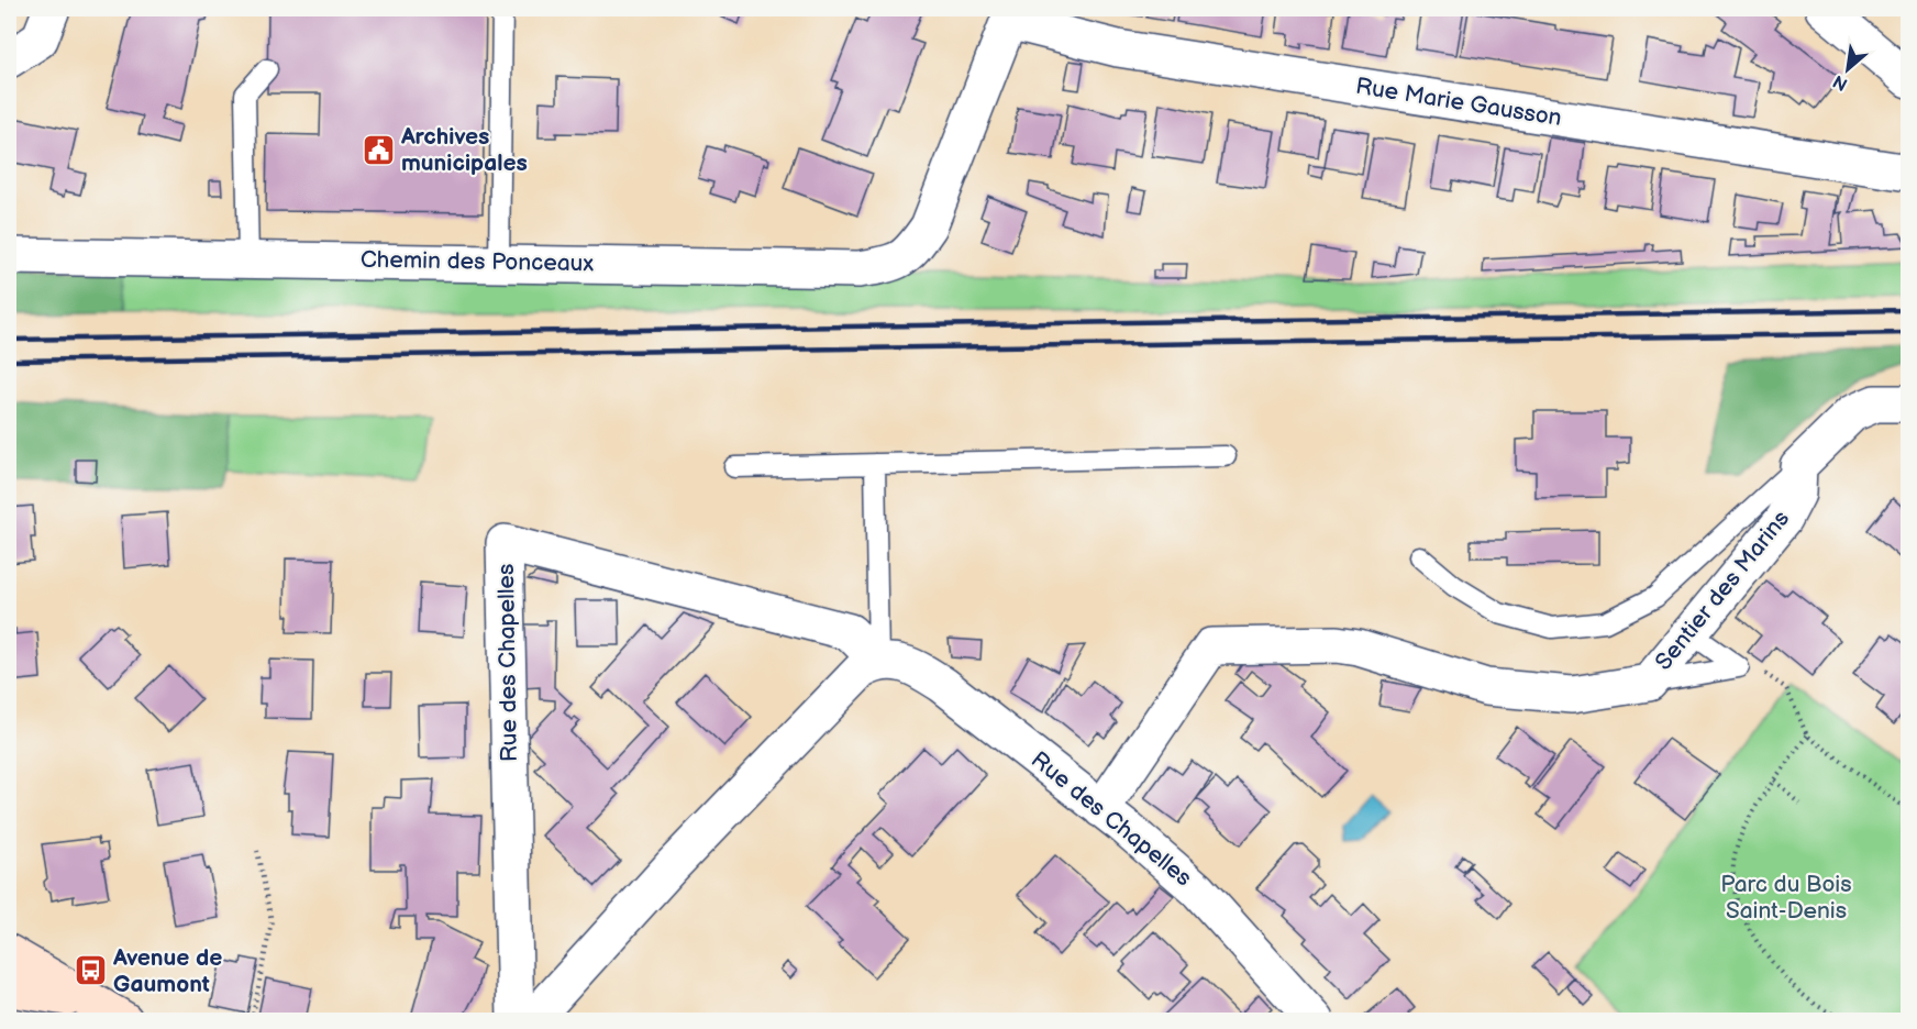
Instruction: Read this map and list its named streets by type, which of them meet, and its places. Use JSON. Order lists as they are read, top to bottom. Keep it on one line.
{"streets":{"street":["Rue Marie Gausson","Chemin des Ponceaux","Sentier des Marins","Rue des Chapelles"]},"crossings":[["Rue Marie Gausson","Chemin des Ponceaux"],["Sentier des Marins","Rue des Chapelles"]],"parks":["Parc du Bois Saint-Denis"],"places":{"public building":["Archives municipales"],"bus stop":["Avenue de Gaumont"]},"north":"bottom left"}
